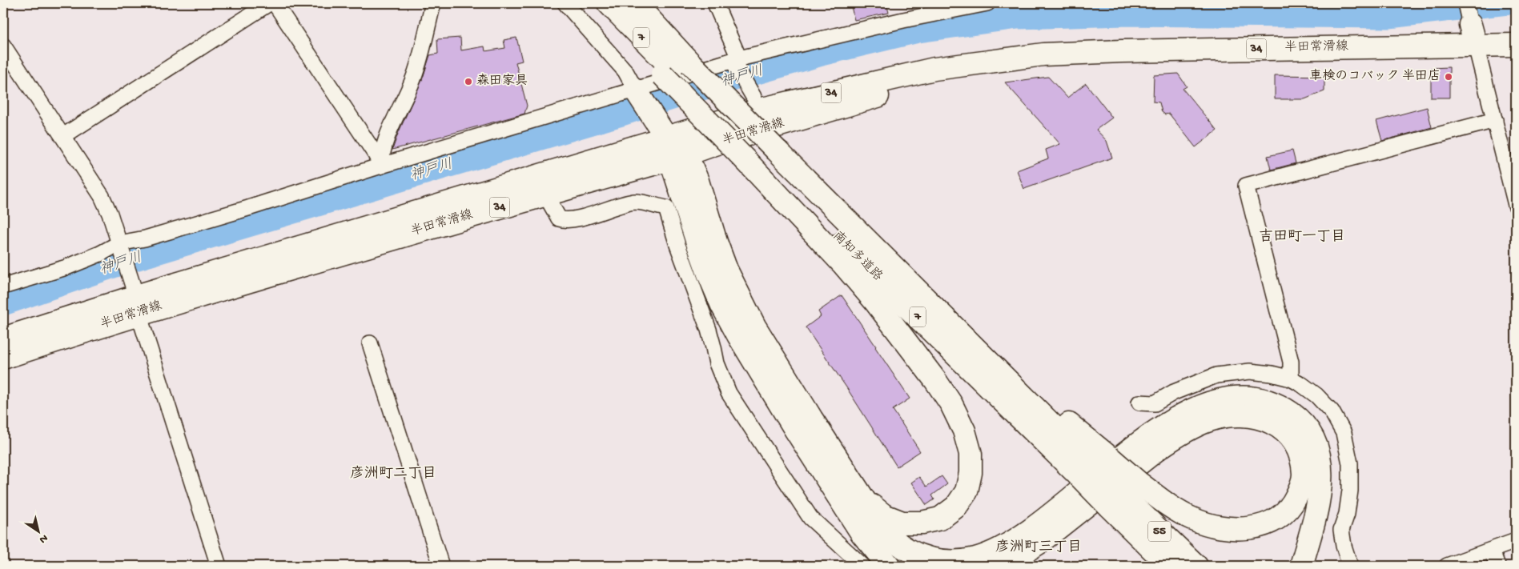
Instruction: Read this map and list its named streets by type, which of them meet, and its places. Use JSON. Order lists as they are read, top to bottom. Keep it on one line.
{"streets":{"main road":["7","半田常滑線","34","南知多道路","55"]},"crossings":[["南知多道路","55"]],"districts":["吉田町一丁目","彦洲町二丁目","彦洲町三丁目"],"water":["神戸川"],"places":["車検のコバック 半田店","森田家具"],"north":"bottom right"}
